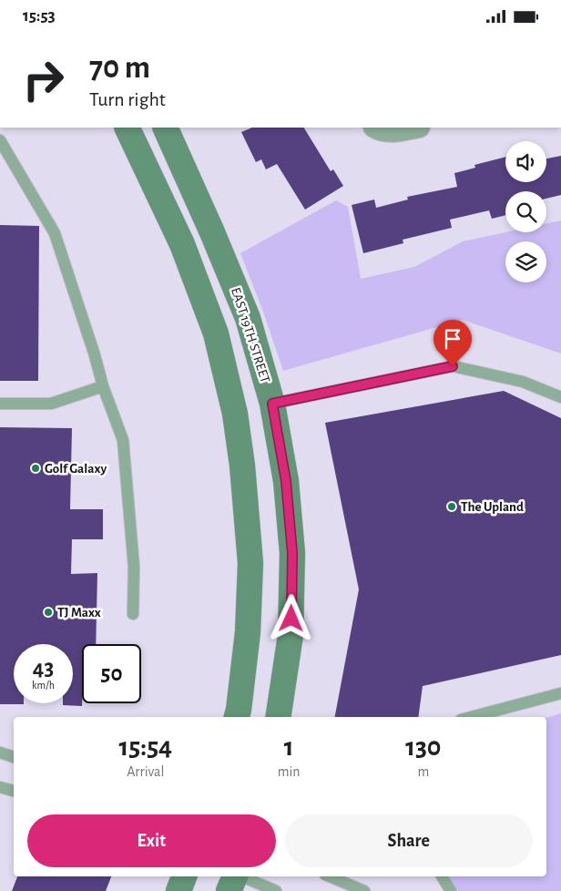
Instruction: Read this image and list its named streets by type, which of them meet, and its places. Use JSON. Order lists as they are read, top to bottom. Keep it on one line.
{"streets":{"main road":["EAST 19TH STREET"]},"places":["Golf Galaxy","The Upland","TJ Maxx"],"page":{"status":"15:53","turn":["70 m","Turn right"],"speed":"43 km/h","limit":"50","eta":["15:54","Arrival","1","min","130","m"],"buttons":["Exit","Share"]}}
